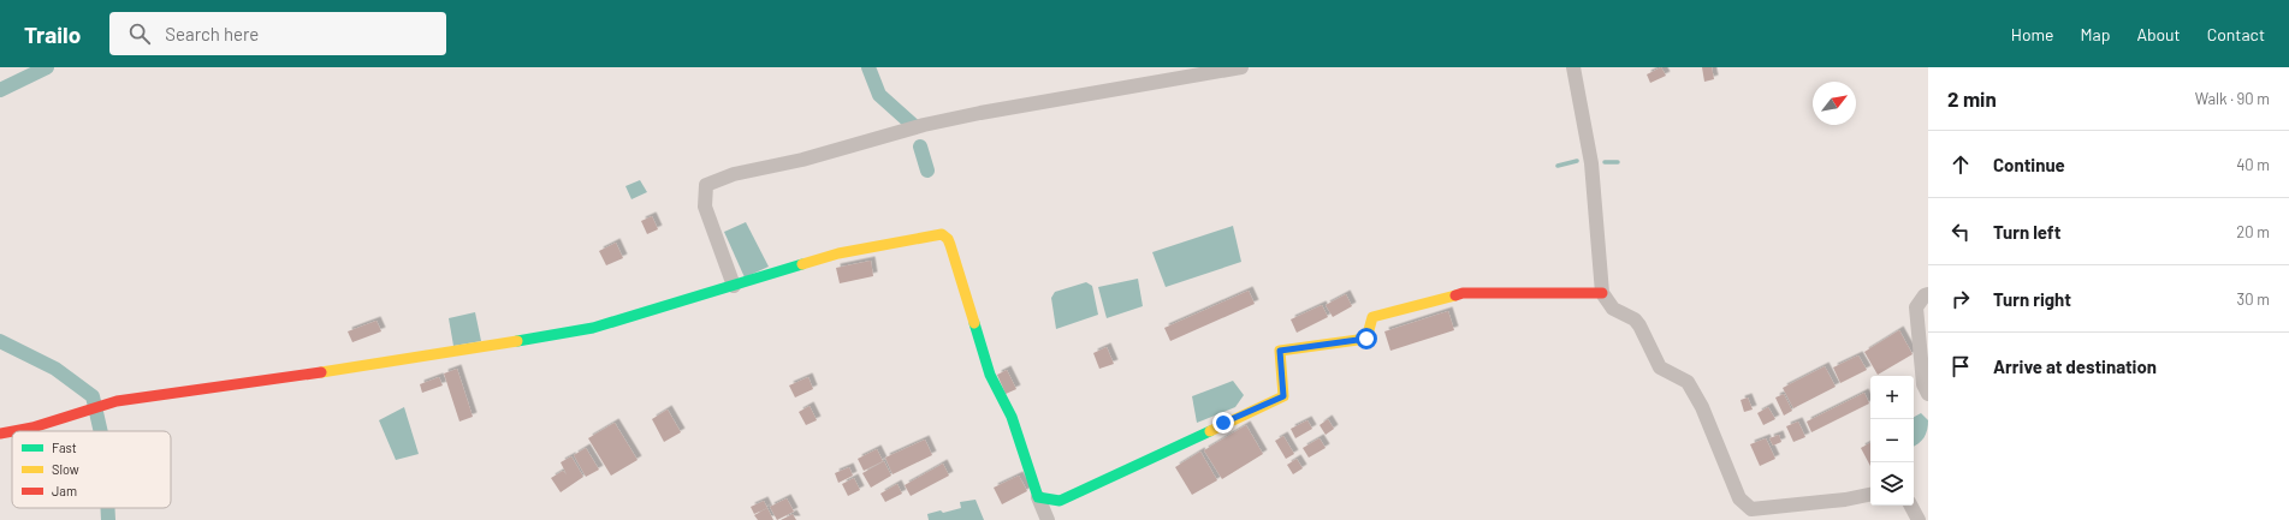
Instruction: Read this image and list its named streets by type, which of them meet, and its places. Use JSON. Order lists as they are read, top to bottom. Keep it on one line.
{"legend":["Fast","Slow","Jam"],"north":"top right","page":{"header":"Trailo","search":"Search here","nav":["Home","Map","About","Contact"],"heading":["2 min","Walk · 90 m"],"list":[["Continue","40 m"],["Turn left","20 m"],["Turn right","30 m"],"Arrive at destination"],"map_buttons":["+","−"]}}
